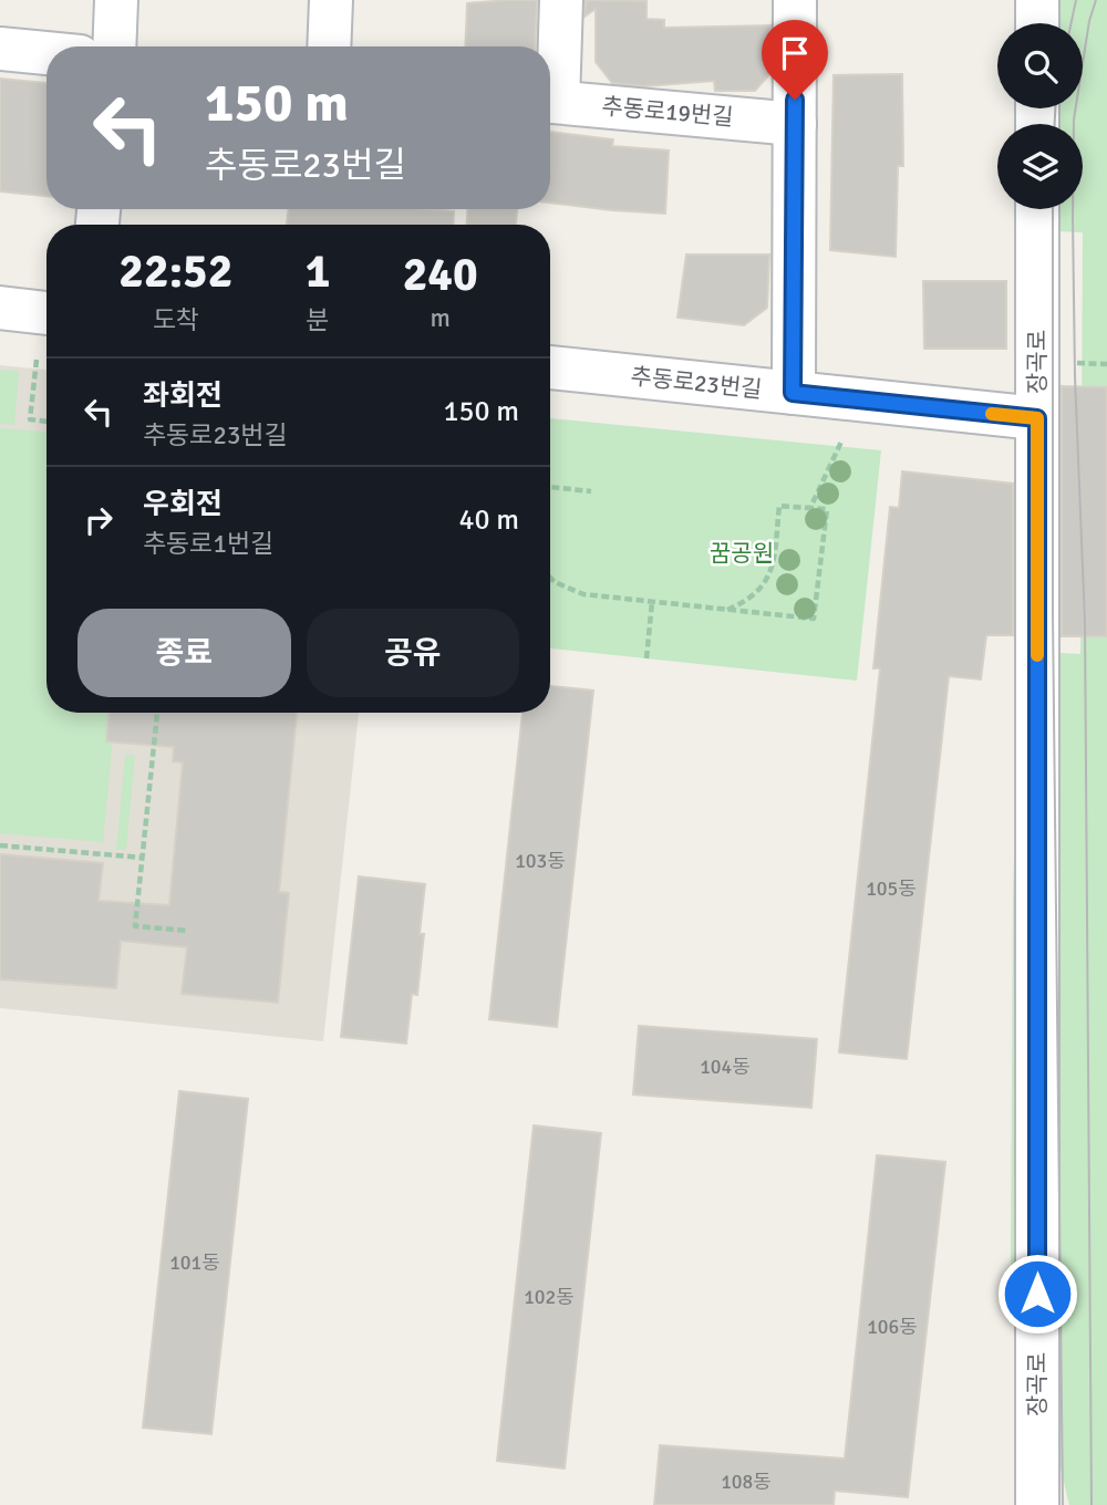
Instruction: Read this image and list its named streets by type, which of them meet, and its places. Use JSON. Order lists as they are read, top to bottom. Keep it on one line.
{"streets":{"street":["추동로19번길","장곡로","추동로23번길"]},"crossings":[["장곡로","추동로23번길"]],"parks":["꿈공원"],"house_numbers":["103동","105동","104동","101동","102동","106동","108동"],"page":{"turn":["150 m","추동로23번길"],"eta":["22:52","도착","1","분","240","m"],"list":[{"name":"좌회전","note":"추동로23번길","value":"150 m"},{"name":"우회전","note":"추동로1번길","value":"40 m"}],"buttons":["종료","공유"]}}
